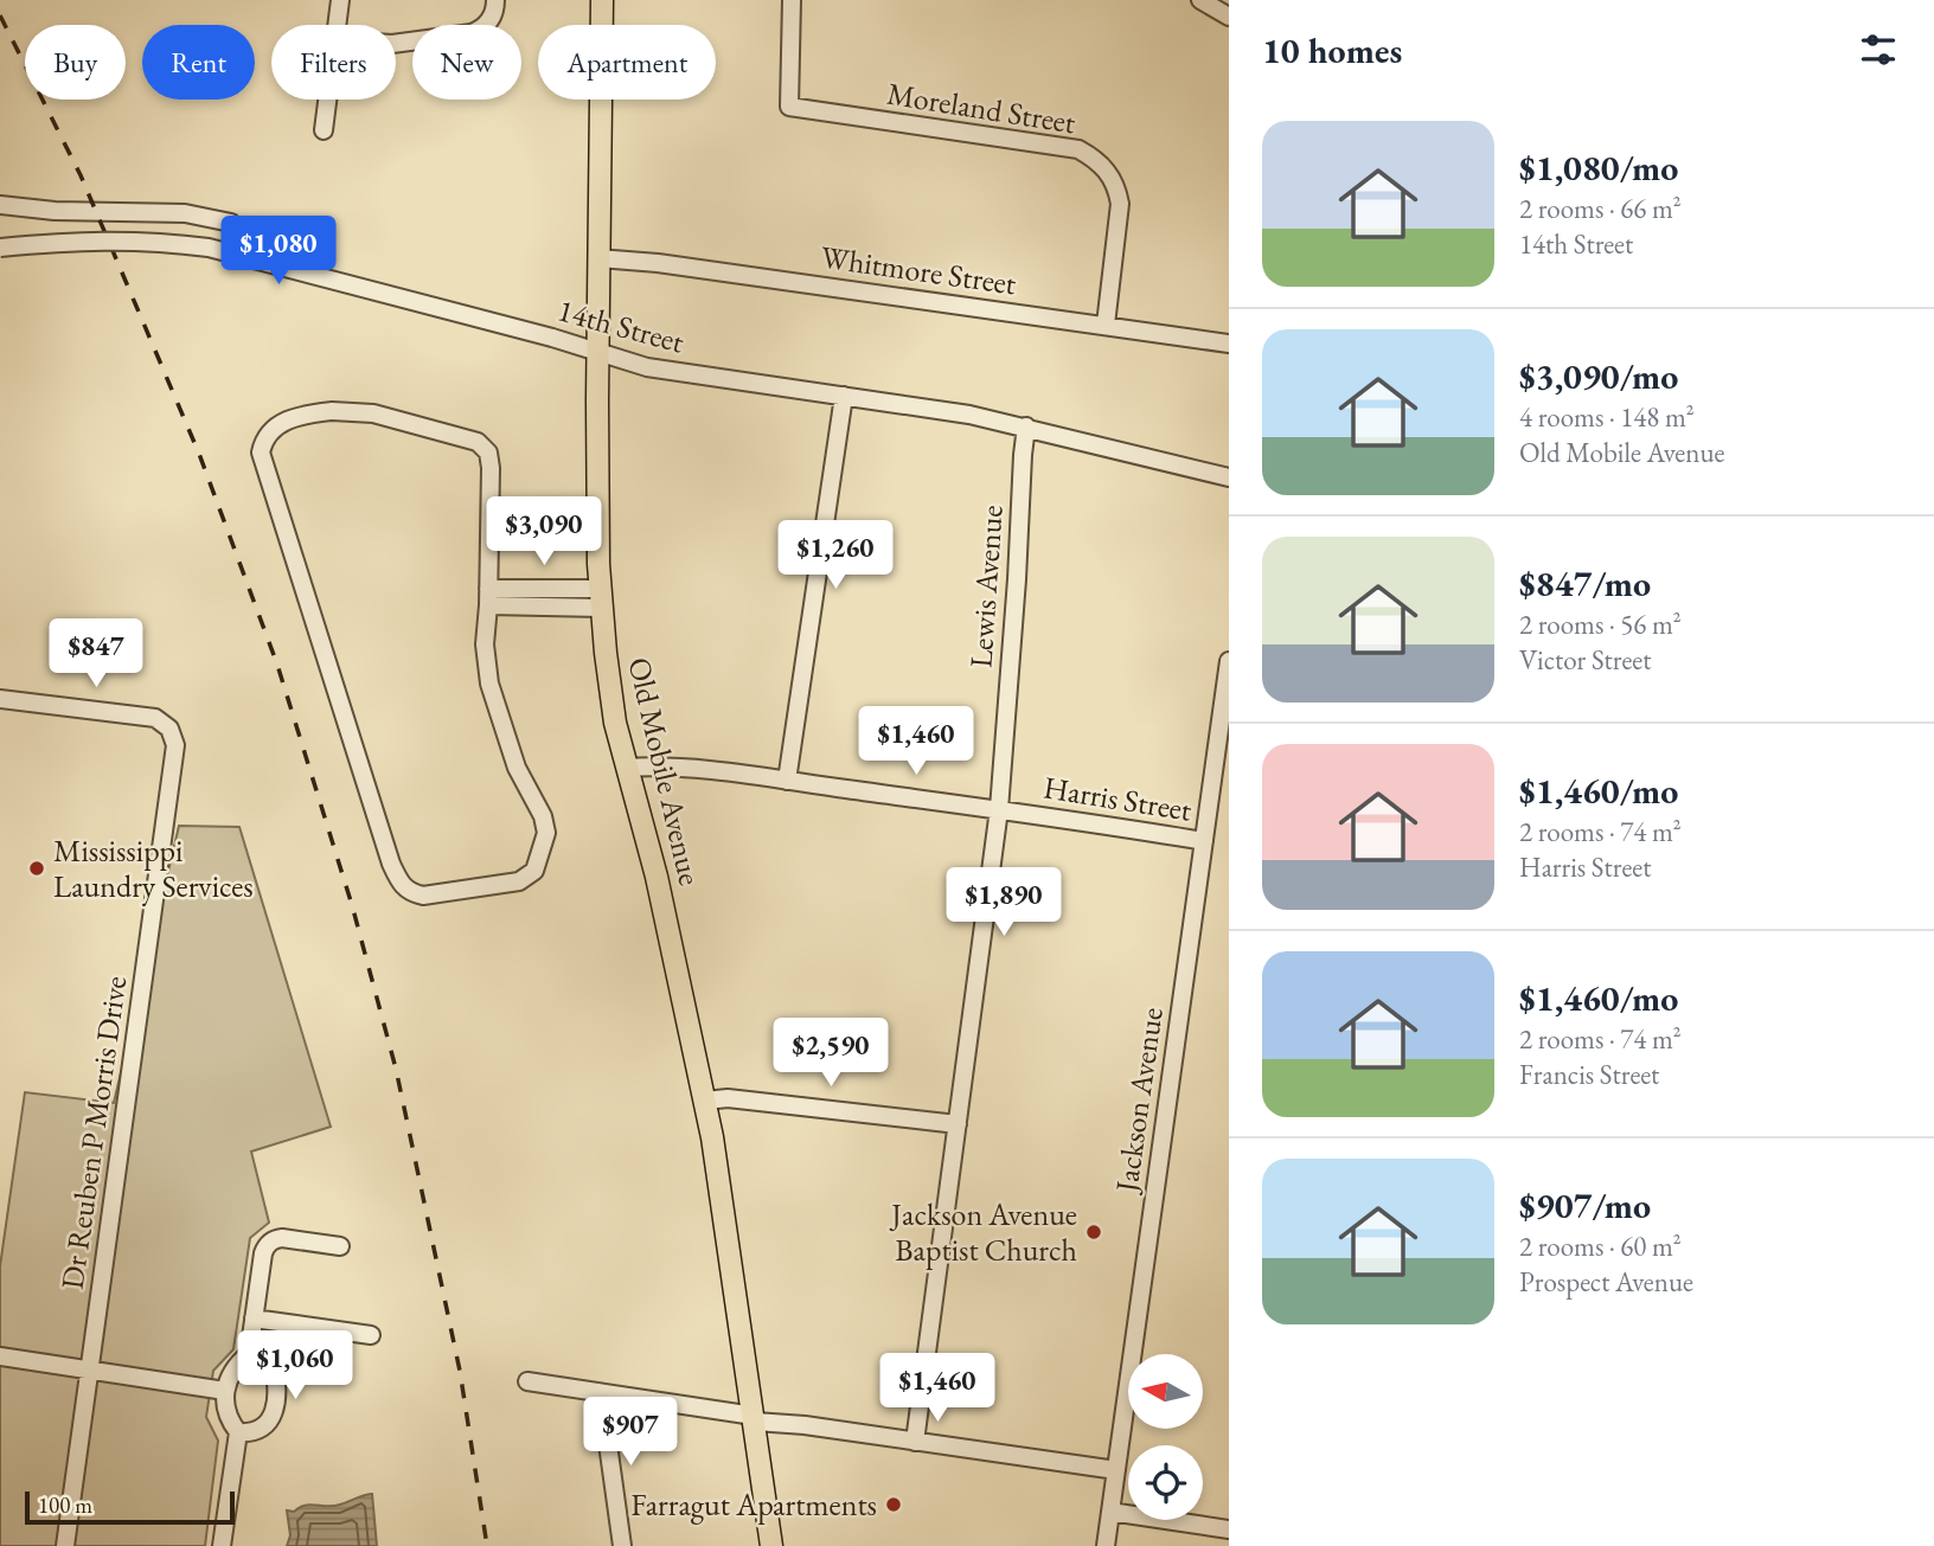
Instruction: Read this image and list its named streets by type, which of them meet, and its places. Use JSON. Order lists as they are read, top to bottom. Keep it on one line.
{"streets":{"main road":["Old Mobile Avenue"],"street":["Moreland Street","Whitmore Street","14th Street","Lewis Avenue","Harris Street","Jackson Avenue","Dr Reuben P Morris Drive"]},"crossings":[["Moreland Street","Whitmore Street"],["Whitmore Street","Old Mobile Avenue"],["14th Street","Lewis Avenue"],["14th Street","Old Mobile Avenue"],["Lewis Avenue","Harris Street"],["Old Mobile Avenue","Harris Street"],["Harris Street","Jackson Avenue"]],"places":["Mississippi Laundry Services","Jackson Avenue Baptist Church","Farragut Apartments"],"scale_bar":"100 m","north":"left","page":{"heading":"10 homes","chip":["Buy","Rent","Filters","New","Apartment"],"list":[{"name":"$1,080/mo","note":"2 rooms · 66 m² · 14th Street"},{"name":"$3,090/mo","note":"4 rooms · 148 m² · Old Mobile Avenue"},{"name":"$847/mo","note":"2 rooms · 56 m² · Victor Street"},{"name":"$1,460/mo","note":"2 rooms · 74 m² · Harris Street"},{"name":"$1,460/mo","note":"2 rooms · 74 m² · Francis Street"},{"name":"$907/mo","note":"2 rooms · 60 m² · Prospect Avenue"}],"price":["$1,080","$3,090","$1,260","$847","$1,460","$1,890","$2,590","$1,060","$1,460","$907"],"scale":"100 m"}}
